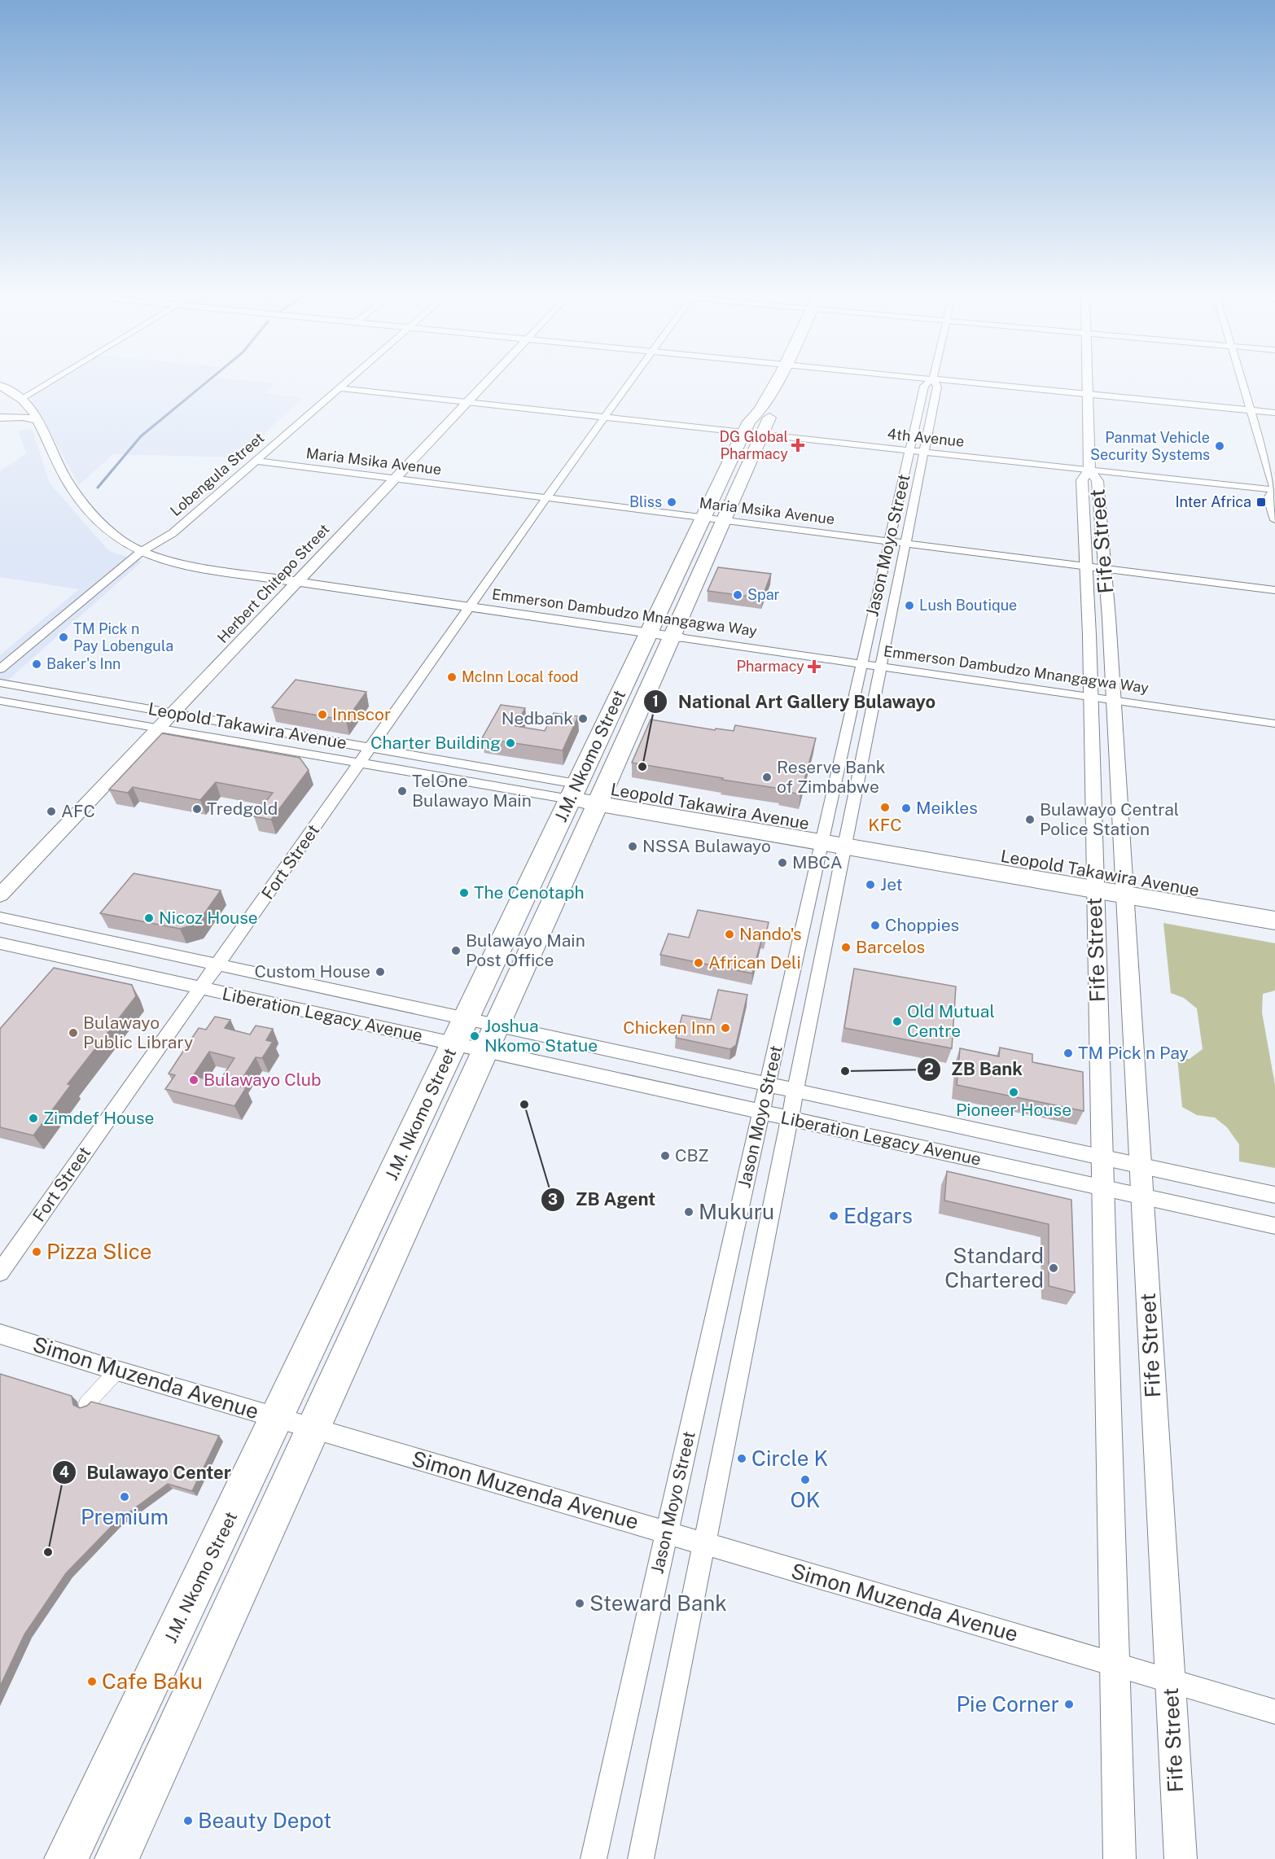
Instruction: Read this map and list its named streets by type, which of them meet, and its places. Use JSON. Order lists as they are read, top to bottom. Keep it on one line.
{"streets":{"highway":["Leopold Takawira Avenue","J.M. Nkomo Street"],"street":["4th Avenue","Maria Msika Avenue","Lobengula Street","Fife Street","Jason Moyo Street","Herbert Chitepo Street","Emmerson Dambudzo Mnangagwa Way","Fort Street","Liberation Legacy Avenue","Simon Muzenda Avenue"]},"crossings":[["4th Avenue","Lobengula Street"],["4th Avenue","Fife Street"],["4th Avenue","Jason Moyo Street"],["4th Avenue","Herbert Chitepo Street"],["4th Avenue","J.M. Nkomo Street"],["4th Avenue","Fort Street"],["Maria Msika Avenue","Lobengula Street"],["Maria Msika Avenue","Fife Street"],["Maria Msika Avenue","Jason Moyo Street"],["Maria Msika Avenue","Herbert Chitepo Street"],["Maria Msika Avenue","J.M. Nkomo Street"],["Maria Msika Avenue","Fort Street"],["Lobengula Street","Emmerson Dambudzo Mnangagwa Way"],["Fife Street","Emmerson Dambudzo Mnangagwa Way"],["Fife Street","Leopold Takawira Avenue"],["Fife Street","Liberation Legacy Avenue"],["Fife Street","Simon Muzenda Avenue"],["Jason Moyo Street","Emmerson Dambudzo Mnangagwa Way"],["Jason Moyo Street","Leopold Takawira Avenue"],["Jason Moyo Street","Liberation Legacy Avenue"],["Jason Moyo Street","Simon Muzenda Avenue"],["Herbert Chitepo Street","Emmerson Dambudzo Mnangagwa Way"],["Herbert Chitepo Street","Leopold Takawira Avenue"],["Emmerson Dambudzo Mnangagwa Way","J.M. Nkomo Street"],["Emmerson Dambudzo Mnangagwa Way","Fort Street"],["Leopold Takawira Avenue","J.M. Nkomo Street"],["Leopold Takawira Avenue","Fort Street"],["J.M. Nkomo Street","Liberation Legacy Avenue"],["J.M. Nkomo Street","Simon Muzenda Avenue"],["Fort Street","Liberation Legacy Avenue"]],"places":{"health":["DG Global Pharmacy","Pharmacy"],"other":["Panmat Vehicle Security Systems","Bliss","Spar","Lush Boutique","TM Pick n Pay Lobengula","Baker's Inn","McInn Local food","Innscor","Nedbank","Charter Building","National Art Gallery Bulawayo","Reserve Bank of Zimbabwe","TelOne Bulawayo Main","KFC","Meikles","Tredgold","AFC","Bulawayo Central Police Station","NSSA Bulawayo","MBCA","Jet","The Cenotaph","Nicoz House","Choppies","Nando's","Barcelos","Bulawayo Main Post Office","African Deli","Custom House","Old Mutual Centre","Chicken Inn","Bulawayo Public Library","Joshua Nkomo Statue","TM Pick n Pay","ZB Bank","Bulawayo Club","Pioneer House","ZB Agent","Zimdef House","CBZ","Mukuru","Edgars","Pizza Slice","Standard Chartered","Circle K","OK","Premium","Bulawayo Center","Steward Bank","Cafe Baku","Pie Corner","Beauty Depot"],"transit":["Inter Africa"]}}
